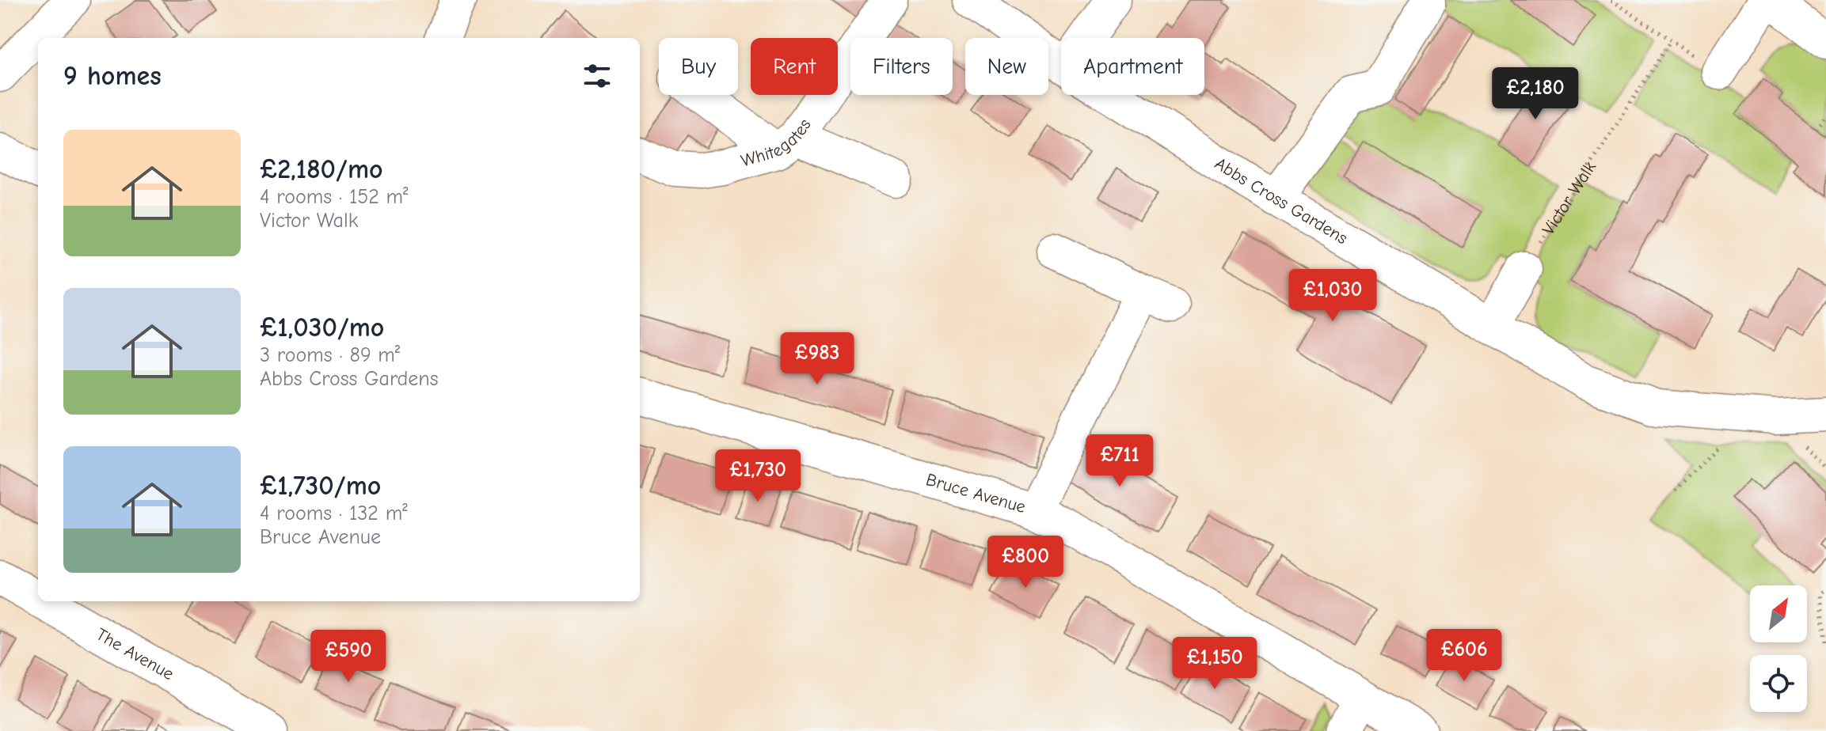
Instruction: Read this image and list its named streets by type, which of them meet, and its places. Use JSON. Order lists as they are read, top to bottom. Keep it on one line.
{"streets":{"street":["Whitegates","Abbs Cross Gardens","Bruce Avenue","The Avenue"],"path":["Victor Walk"]},"north":"top right","page":{"chip":["Buy","Rent","Filters","New","Apartment"],"heading":"9 homes","price":["£2,180","£1,030","£983","£711","£1,730","£800","£606","£590","£1,150"],"list":[{"name":"£2,180/mo","note":"4 rooms · 152 m² · Victor Walk"},{"name":"£1,030/mo","note":"3 rooms · 89 m² · Abbs Cross Gardens"},{"name":"£1,730/mo","note":"4 rooms · 132 m² · Bruce Avenue"}]}}
